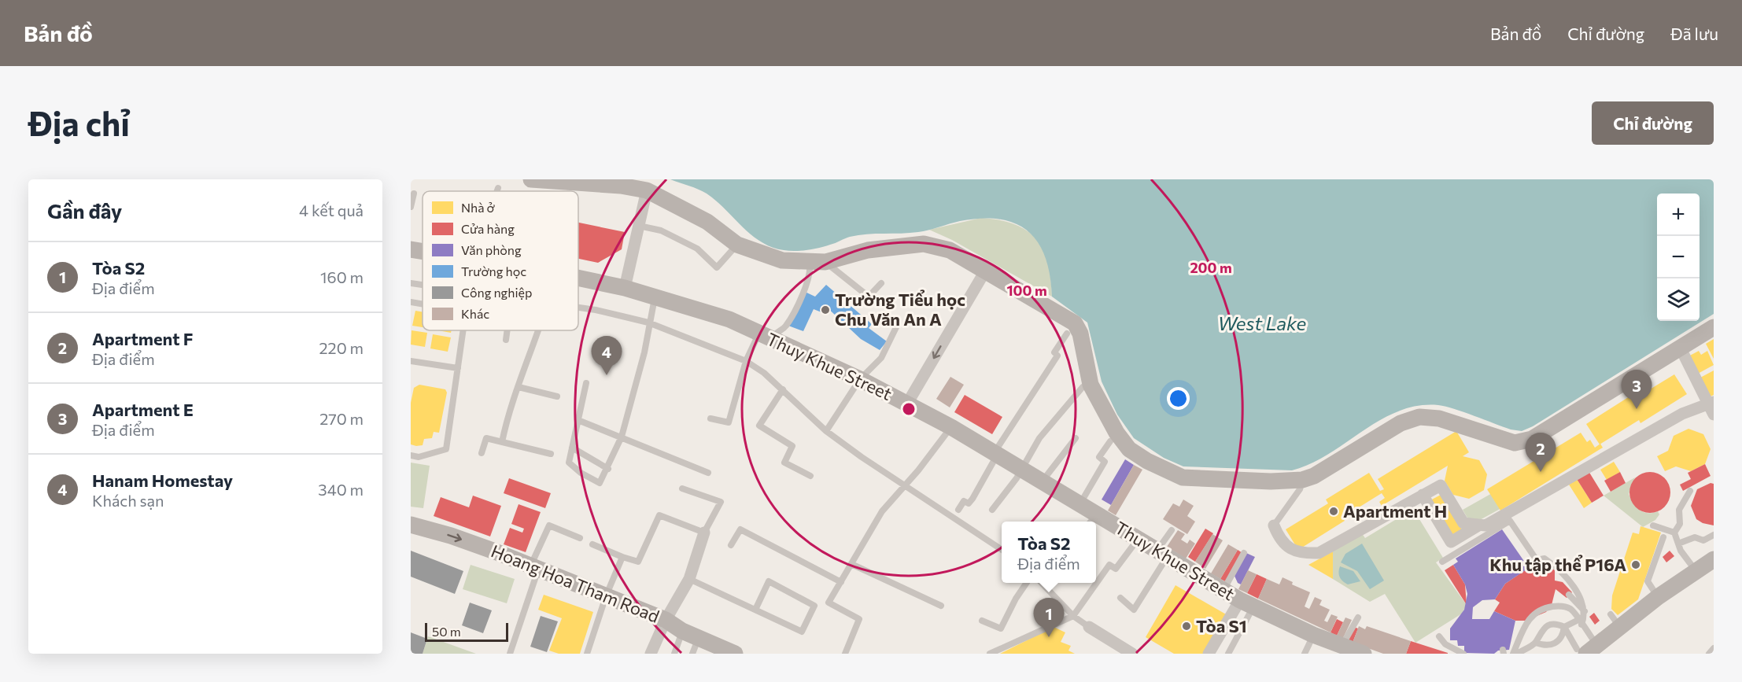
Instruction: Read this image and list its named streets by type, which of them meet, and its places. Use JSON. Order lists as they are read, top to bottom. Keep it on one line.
{"streets":{"main road":["Thuy Khue Street","Hoang Hoa Tham Road"]},"one_way":["Hoang Hoa Tham Road"],"water":["West Lake"],"places":["Trường Tiểu học Chu Văn An A","Apartment H","Khu tập thể P16A","Tòa S1"],"legend":["Nhà ở","Cửa hàng","Văn phòng","Trường học","Công nghiệp","Khác"],"scale_bar":"50 m","page":{"header":"Bản đồ","nav":["Bản đồ","Chỉ đường","Đã lưu"],"buttons":"Chỉ đường","title":"Địa chỉ","heading":["Gần đây","4 kết quả"],"map_buttons":["+","−"],"list":[{"mark":"1","name":"Tòa S2","note":"Địa điểm","value":"160 m"},{"mark":"2","name":"Apartment F","note":"Địa điểm","value":"220 m"},{"mark":"3","name":"Apartment E","note":"Địa điểm","value":"270 m"},{"mark":"4","name":"Hanam Homestay","note":"Khách sạn","value":"340 m"}],"pins":["4","3","2","1"],"popup":["Tòa S2","Địa điểm"],"scale":"50 m"},"rings":["200 m","100 m"]}
